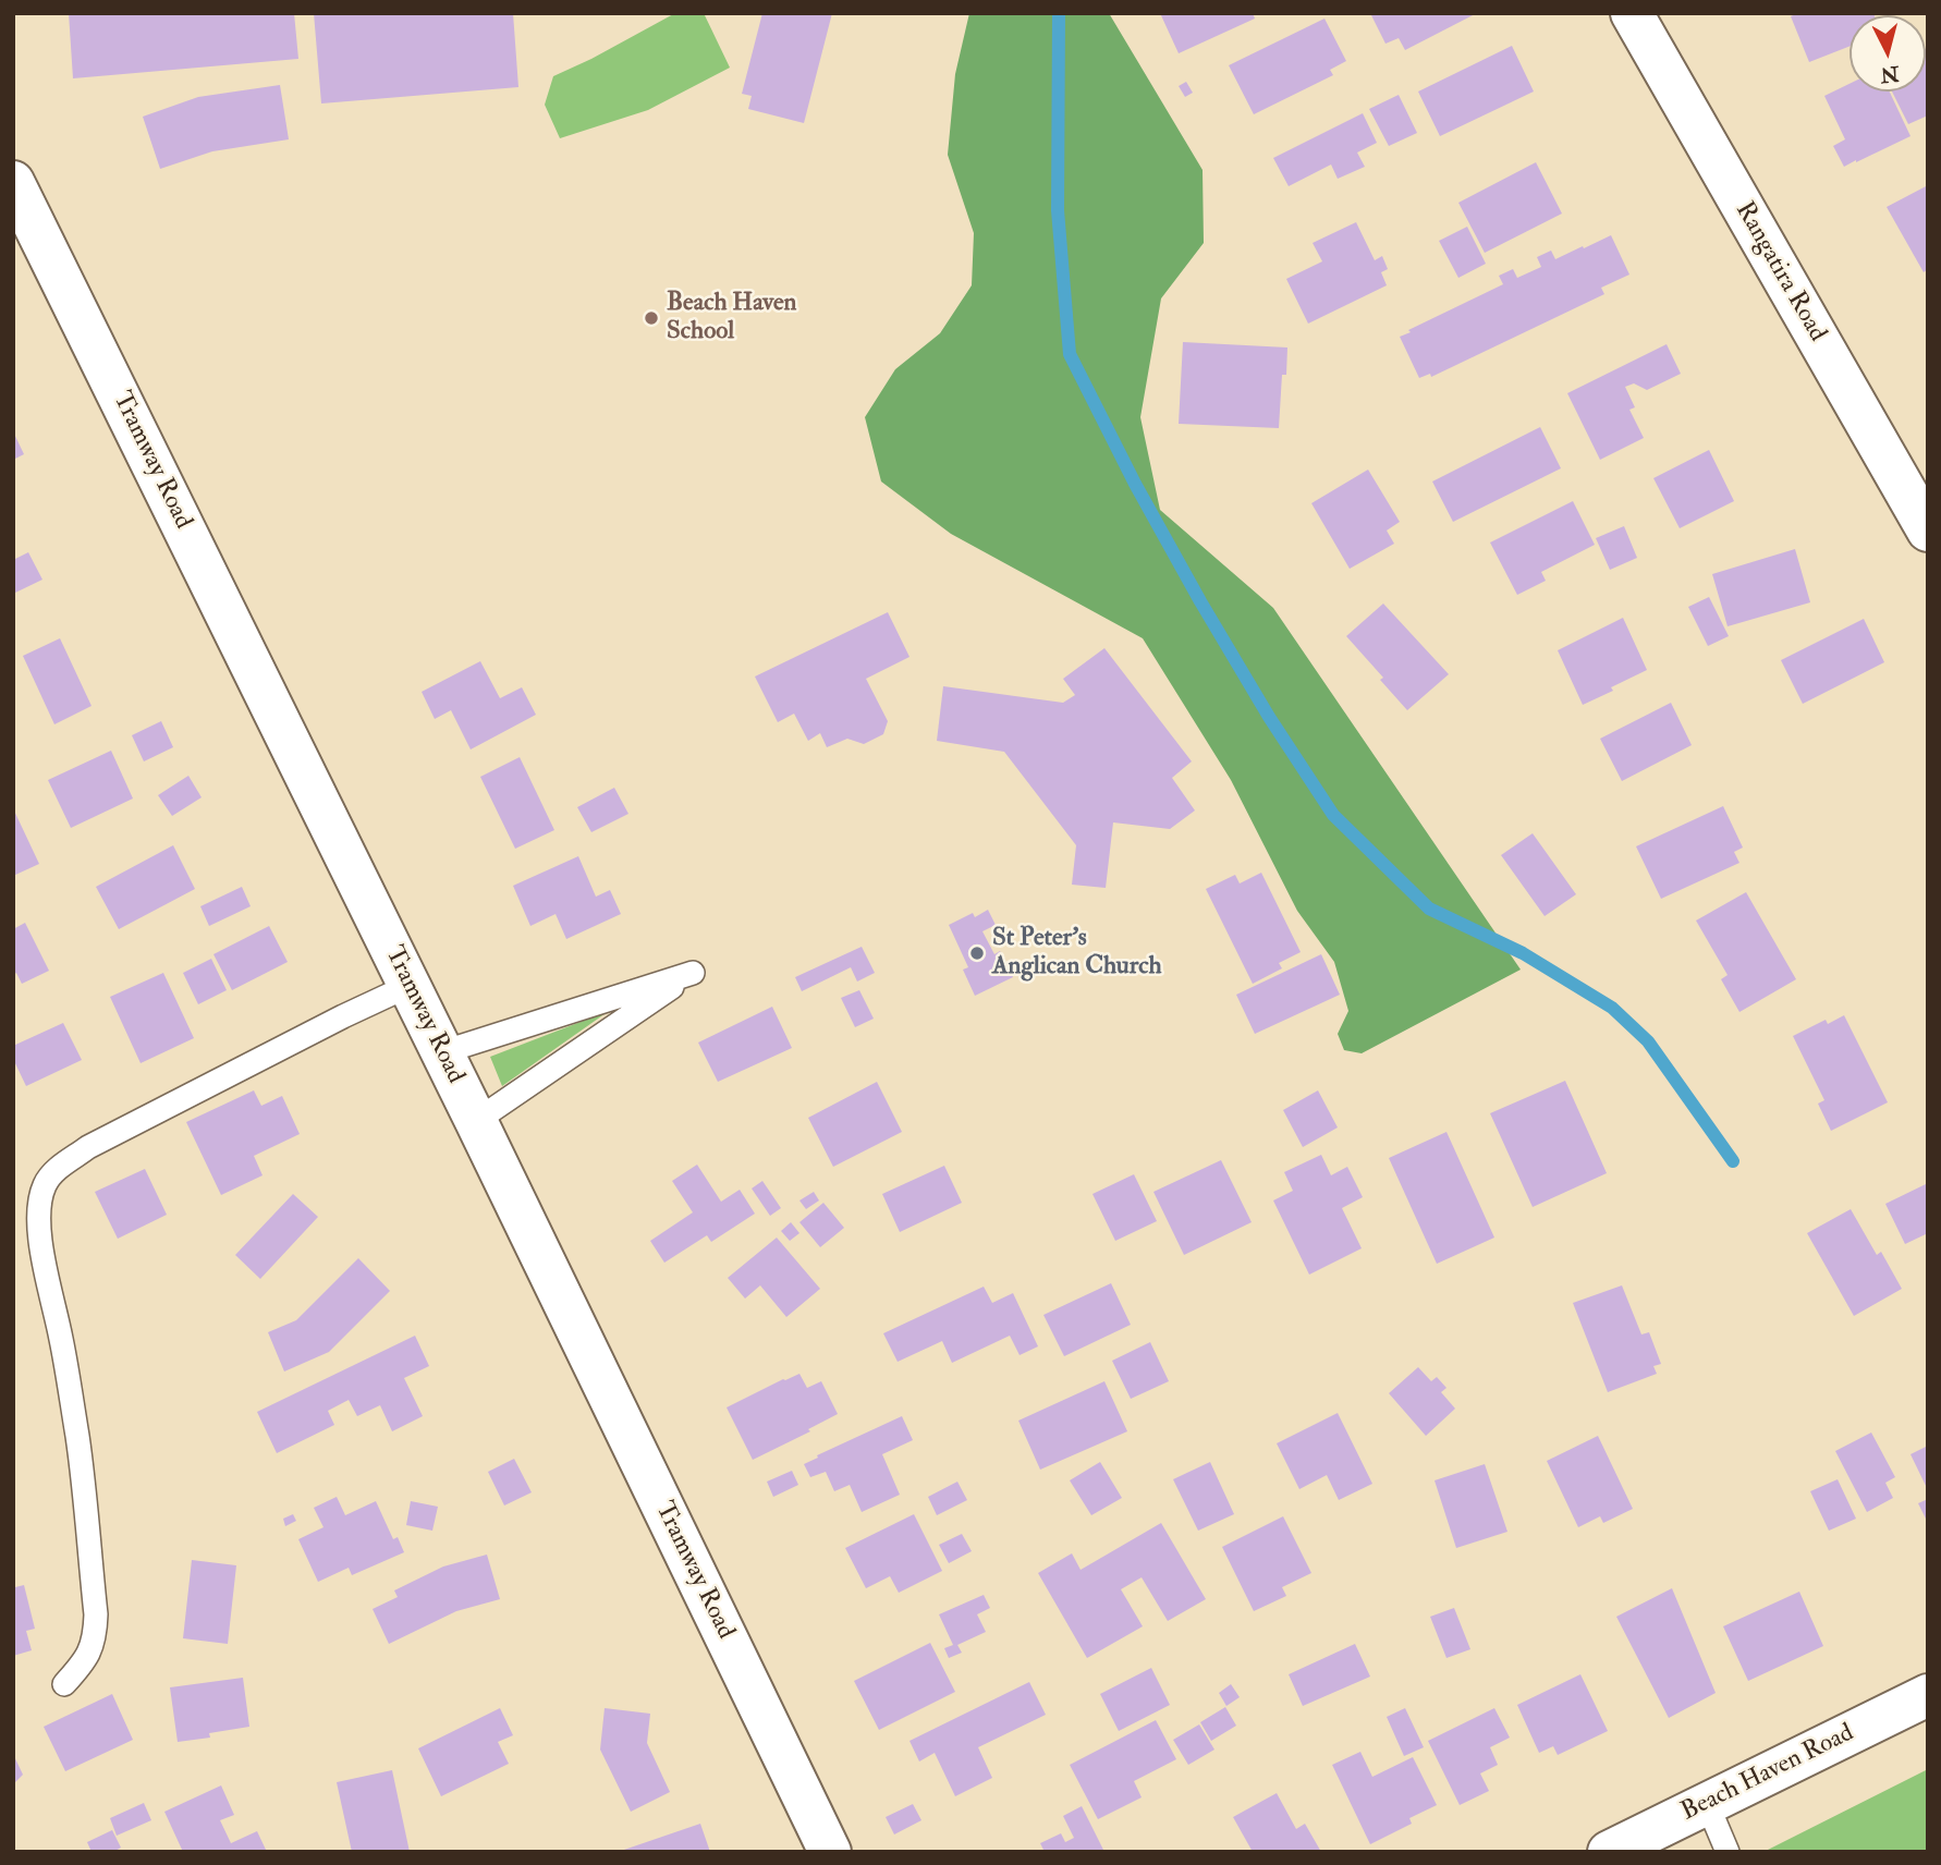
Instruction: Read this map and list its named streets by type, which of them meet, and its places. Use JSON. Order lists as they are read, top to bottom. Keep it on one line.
{"streets":{"street":["Rangatira Road","Tramway Road","Beach Haven Road"]},"places":["Beach Haven School","St Peter's Anglican Church"],"north":"bottom"}
